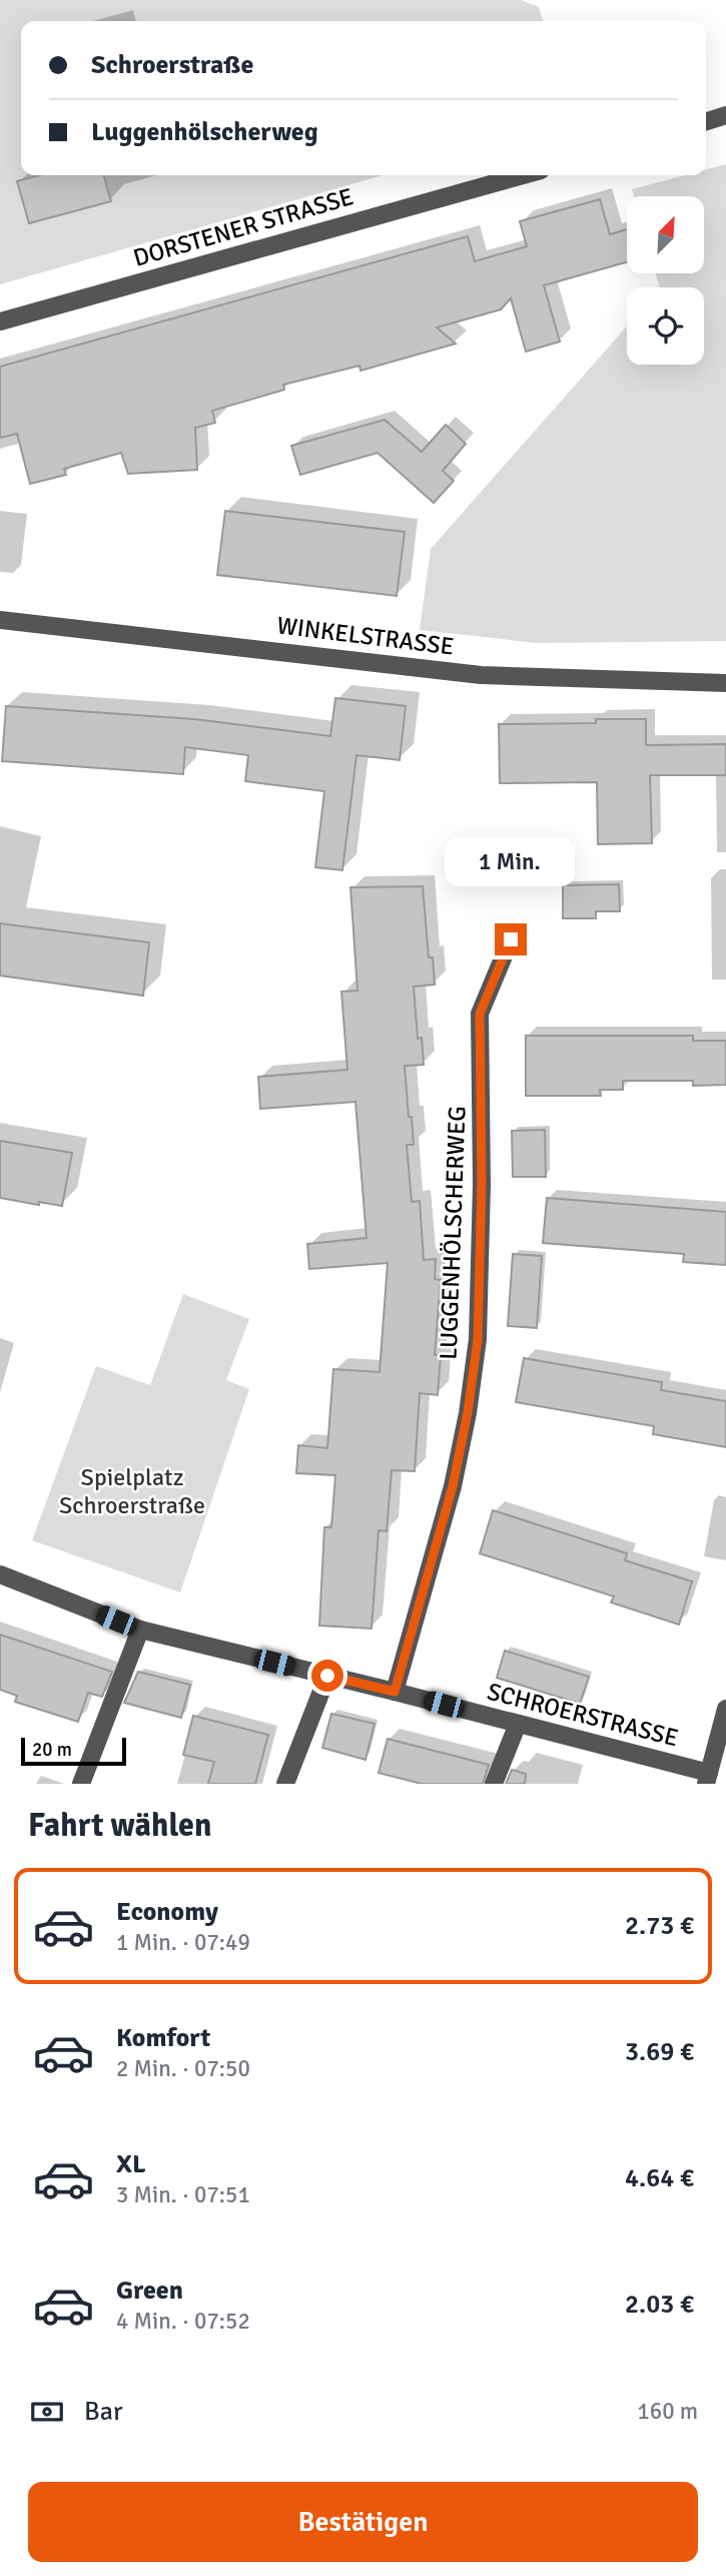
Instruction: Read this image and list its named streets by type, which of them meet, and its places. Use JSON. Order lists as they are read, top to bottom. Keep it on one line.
{"streets":{"street":["DORSTENER STRASSE","WINKELSTRASSE","LUGGENHÖLSCHERWEG","SCHROERSTRASSE"]},"crossings":[["LUGGENHÖLSCHERWEG","SCHROERSTRASSE"]],"parks":["Spielplatz Schroerstraße"],"scale_bar":"20 m","north":"top right","page":{"banner":["Schroerstraße","Luggenhölscherweg"],"bubble":"1 Min.","scale":"20 m","heading":"Fahrt wählen","list":[{"name":"Economy","note":"1 Min. · 07:49","value":"2.73 €"},{"name":"Komfort","note":"2 Min. · 07:50","value":"3.69 €"},{"name":"XL","note":"3 Min. · 07:51","value":"4.64 €"},{"name":"Green","note":"4 Min. · 07:52","value":"2.03 €"}],"pay":["Bar","160 m"],"buttons":"Bestätigen"}}
